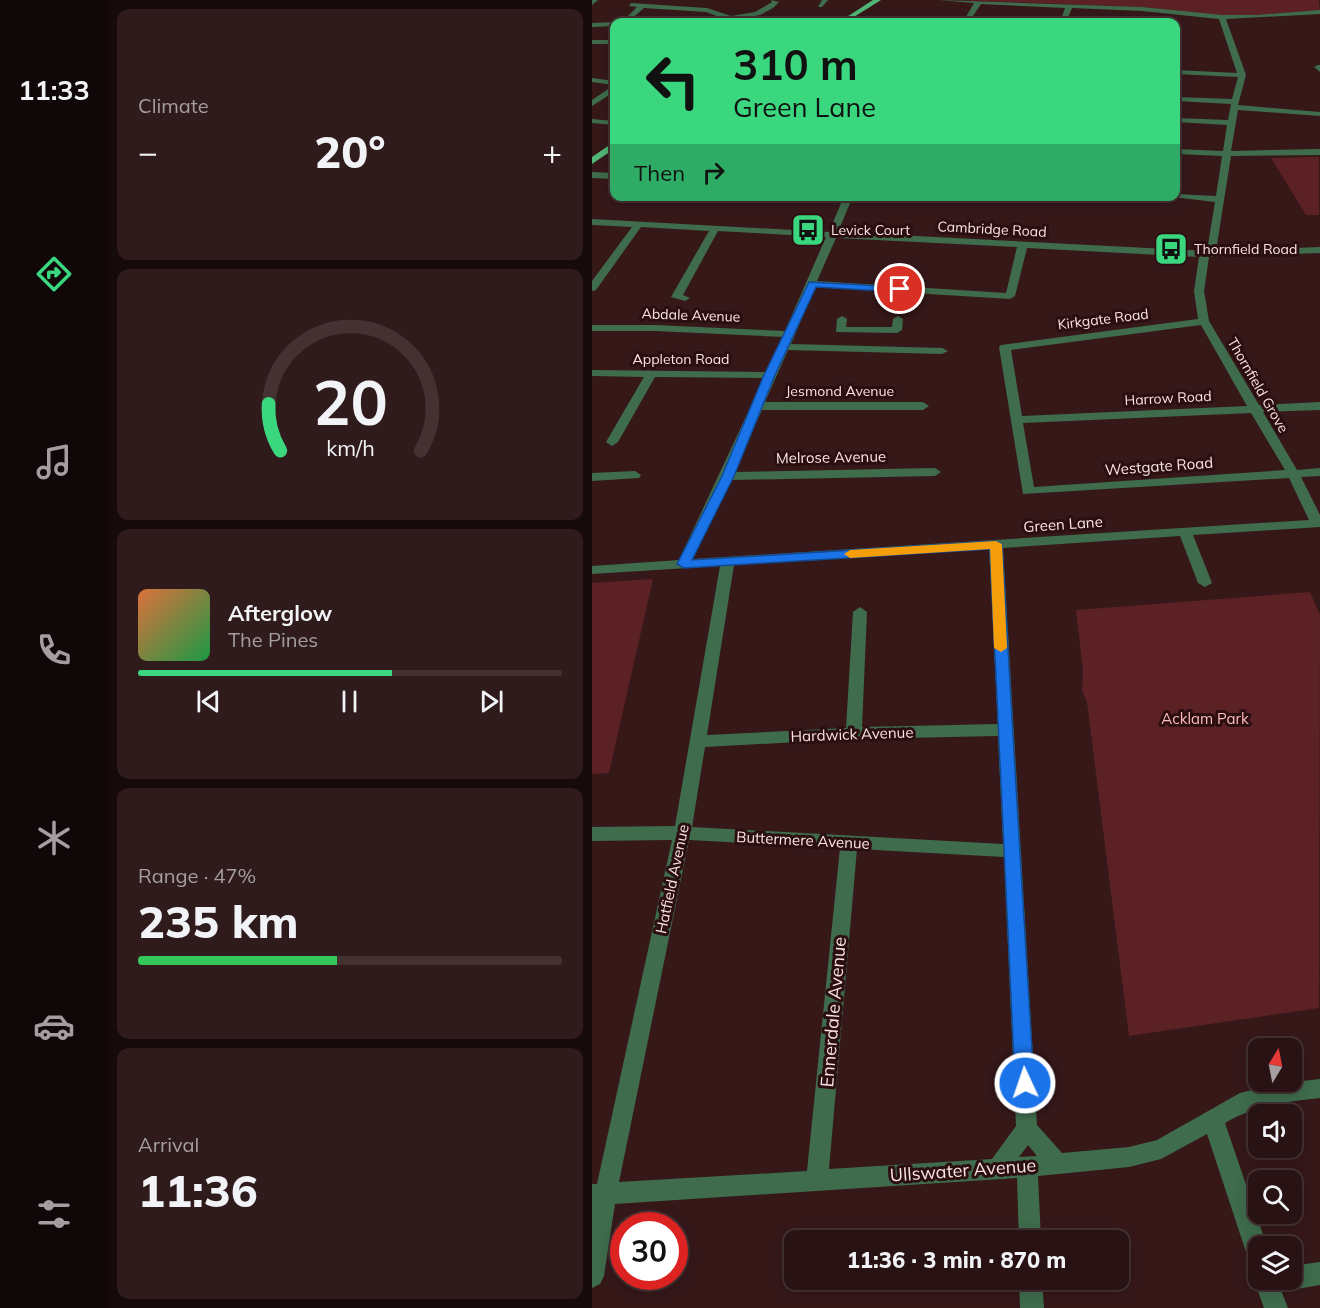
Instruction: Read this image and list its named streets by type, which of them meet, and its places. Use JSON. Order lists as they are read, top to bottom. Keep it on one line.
{"streets":{"street":["Cambridge Road","Abdale Avenue","Kirkgate Road","Appleton Road","Thornfield Grove","Jesmond Avenue","Harrow Road","Melrose Avenue","Westgate Road","Green Lane","Hardwick Avenue","Buttermere Avenue","Hatfield Avenue","Ennerdale Avenue","Ullswater Avenue"]},"crossings":[["Cambridge Road","Thornfield Grove"],["Kirkgate Road","Thornfield Grove"],["Kirkgate Road","Harrow Road"],["Kirkgate Road","Westgate Road"],["Thornfield Grove","Harrow Road"],["Thornfield Grove","Westgate Road"],["Thornfield Grove","Green Lane"],["Harrow Road","Westgate Road"],["Green Lane","Hatfield Avenue"],["Hardwick Avenue","Hatfield Avenue"],["Buttermere Avenue","Hatfield Avenue"],["Buttermere Avenue","Ennerdale Avenue"],["Hatfield Avenue","Ullswater Avenue"],["Ennerdale Avenue","Ullswater Avenue"]],"parks":["Acklam Park"],"places":{"bus stop":["Levick Court","Thornfield Road"]},"north":"top","page":{"tabs":"11:33","tile":["Climate",["Range · 47%","235 km"],["Arrival","11:36"]],"turn":["310 m","Green Lane"],"heat":["−","20°","+"],"then":"Then","song":["Afterglow","The Pines"],"limit":"30","trip":"11:36 · 3 min · 870 m","gauge":["20","km/h"]}}
